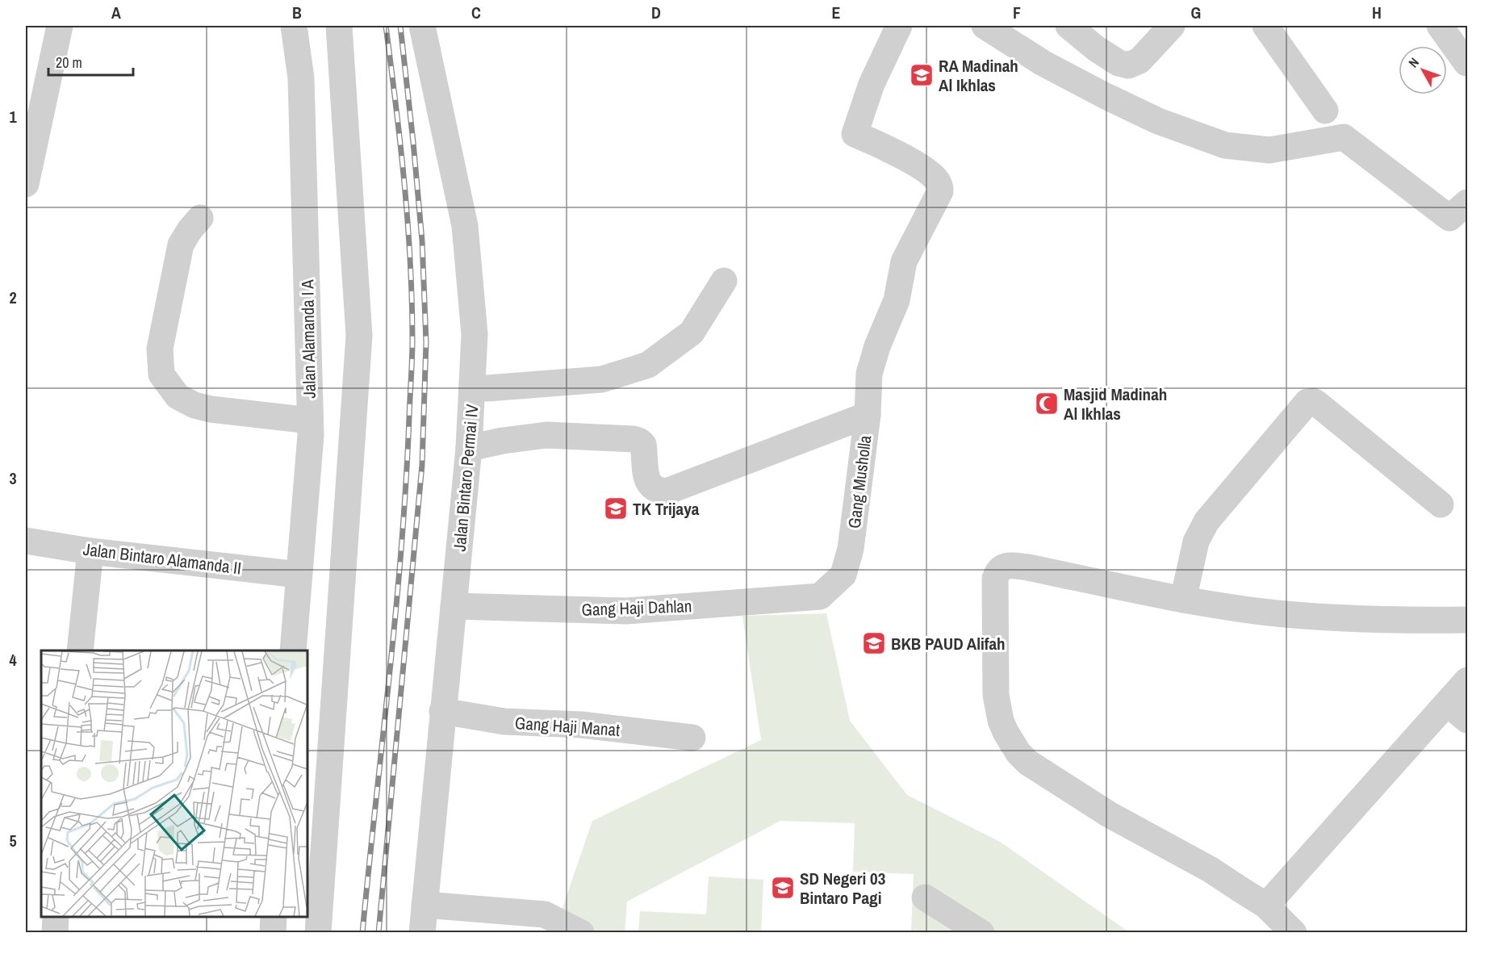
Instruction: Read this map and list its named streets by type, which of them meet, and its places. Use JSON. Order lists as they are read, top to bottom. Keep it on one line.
{"streets":{"street":["Jalan Alamanda I A","Jalan Bintaro Permai IV","Gang Musholla","Jalan Bintaro Alamanda II","Gang Haji Dahlan","Gang Haji Manat"]},"crossings":[["Jalan Alamanda I A","Jalan Bintaro Alamanda II"],["Jalan Bintaro Permai IV","Gang Haji Dahlan"],["Jalan Bintaro Permai IV","Gang Haji Manat"],["Gang Musholla","Gang Haji Dahlan"]],"places":{"school or university":["RA Madinah Al Ikhlas","TK Trijaya","BKB PAUD Alifah","SD Negeri 03 Bintaro Pagi"],"mosque":["Masjid Madinah Al Ikhlas"]},"scale_bar":"20 m","north":"top left","grid":{"columns":["A","B","C","D","E","F","G","H"],"rows":["1","2","3","4","5"]}}
